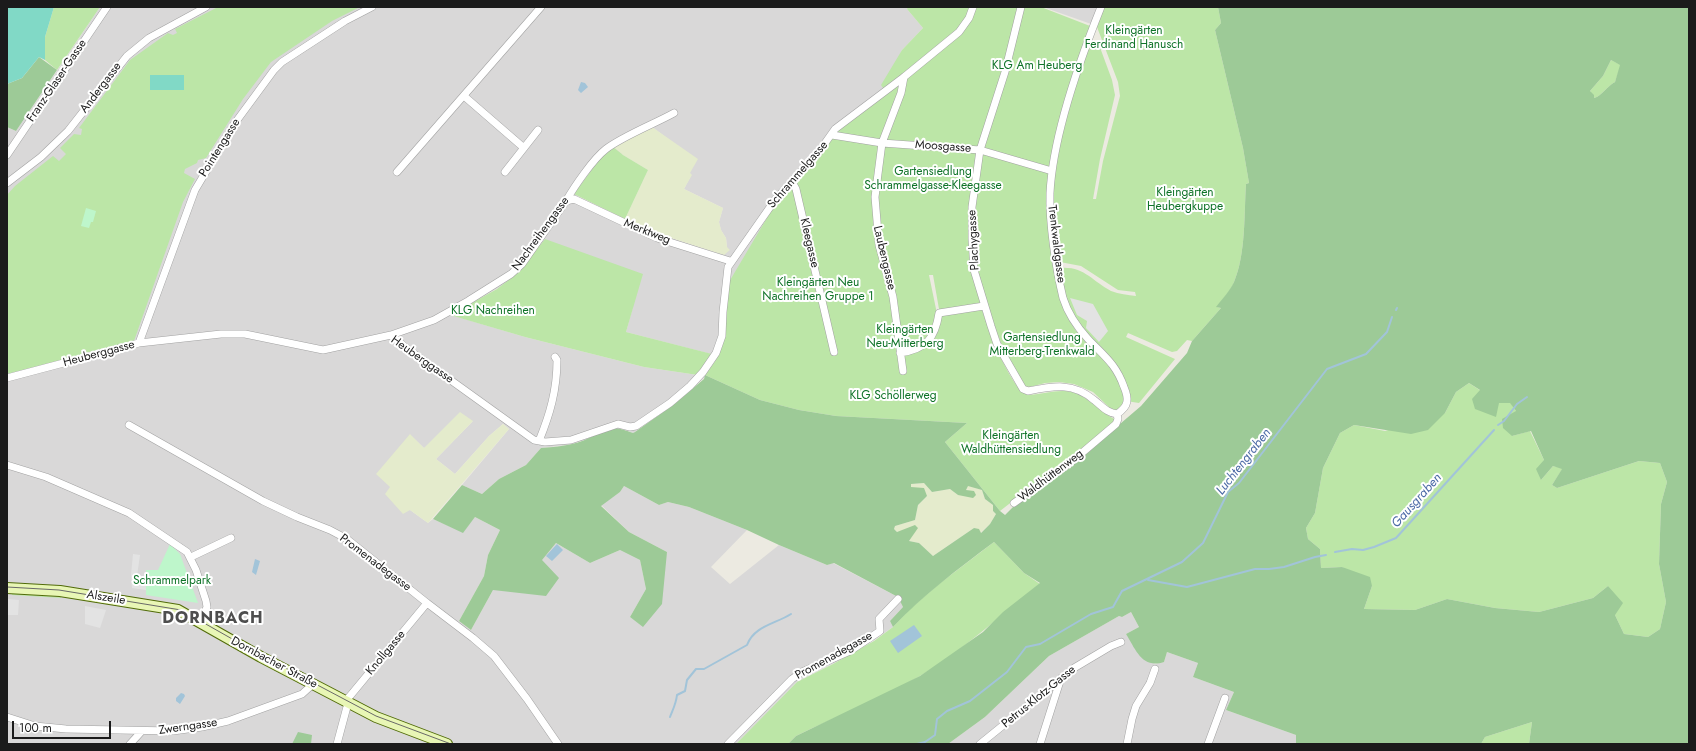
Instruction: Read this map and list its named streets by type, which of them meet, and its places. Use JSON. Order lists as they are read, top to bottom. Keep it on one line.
{"streets":{"main road":["Alszeile","Dornbacher Straße"],"street":["Franz-Glaser-Gasse","Andergasse","Moosgasse","Pointengasse","Schrammelgasse","Merktweg","Nachreihengasse","Plachygasse","Kleegasse","Trenkwaldgasse","Laubengasse","Heuberggasse","Waldhüttenweg","Promenadegasse","Knollgasse","Petrus-Klotz-Gasse","Zwerngasse"]},"crossings":[["Moosgasse","Schrammelgasse"],["Moosgasse","Plachygasse"],["Moosgasse","Trenkwaldgasse"],["Moosgasse","Laubengasse"],["Pointengasse","Heuberggasse"],["Schrammelgasse","Merktweg"],["Schrammelgasse","Kleegasse"],["Schrammelgasse","Laubengasse"],["Schrammelgasse","Heuberggasse"],["Merktweg","Nachreihengasse"],["Nachreihengasse","Heuberggasse"],["Plachygasse","Trenkwaldgasse"],["Plachygasse","Waldhüttenweg"],["Trenkwaldgasse","Waldhüttenweg"],["Promenadegasse","Knollgasse"],["Alszeile","Dornbacher Straße"],["Knollgasse","Dornbacher Straße"],["Dornbacher Straße","Zwerngasse"]],"districts":["DORNBACH"],"water":["Luchtengraben","Gausgraben"],"parks":["Kleingärten Ferdinand Hanusch","KLG Am Heuberg","Gartensiedlung Schrammelgasse-Kleegasse","Kleingärten Heubergkuppe","Kleingärten Neu Nachreihen Gruppe 1","KLG Nachreihen","Kleingärten Neu-Mitterberg","Gartensiedlung Mitterberg-Trenkwald","KLG Schöllerweg","Kleingärten Waldhüttensiedlung","Schrammelpark"],"scale_bar":"100 m"}
